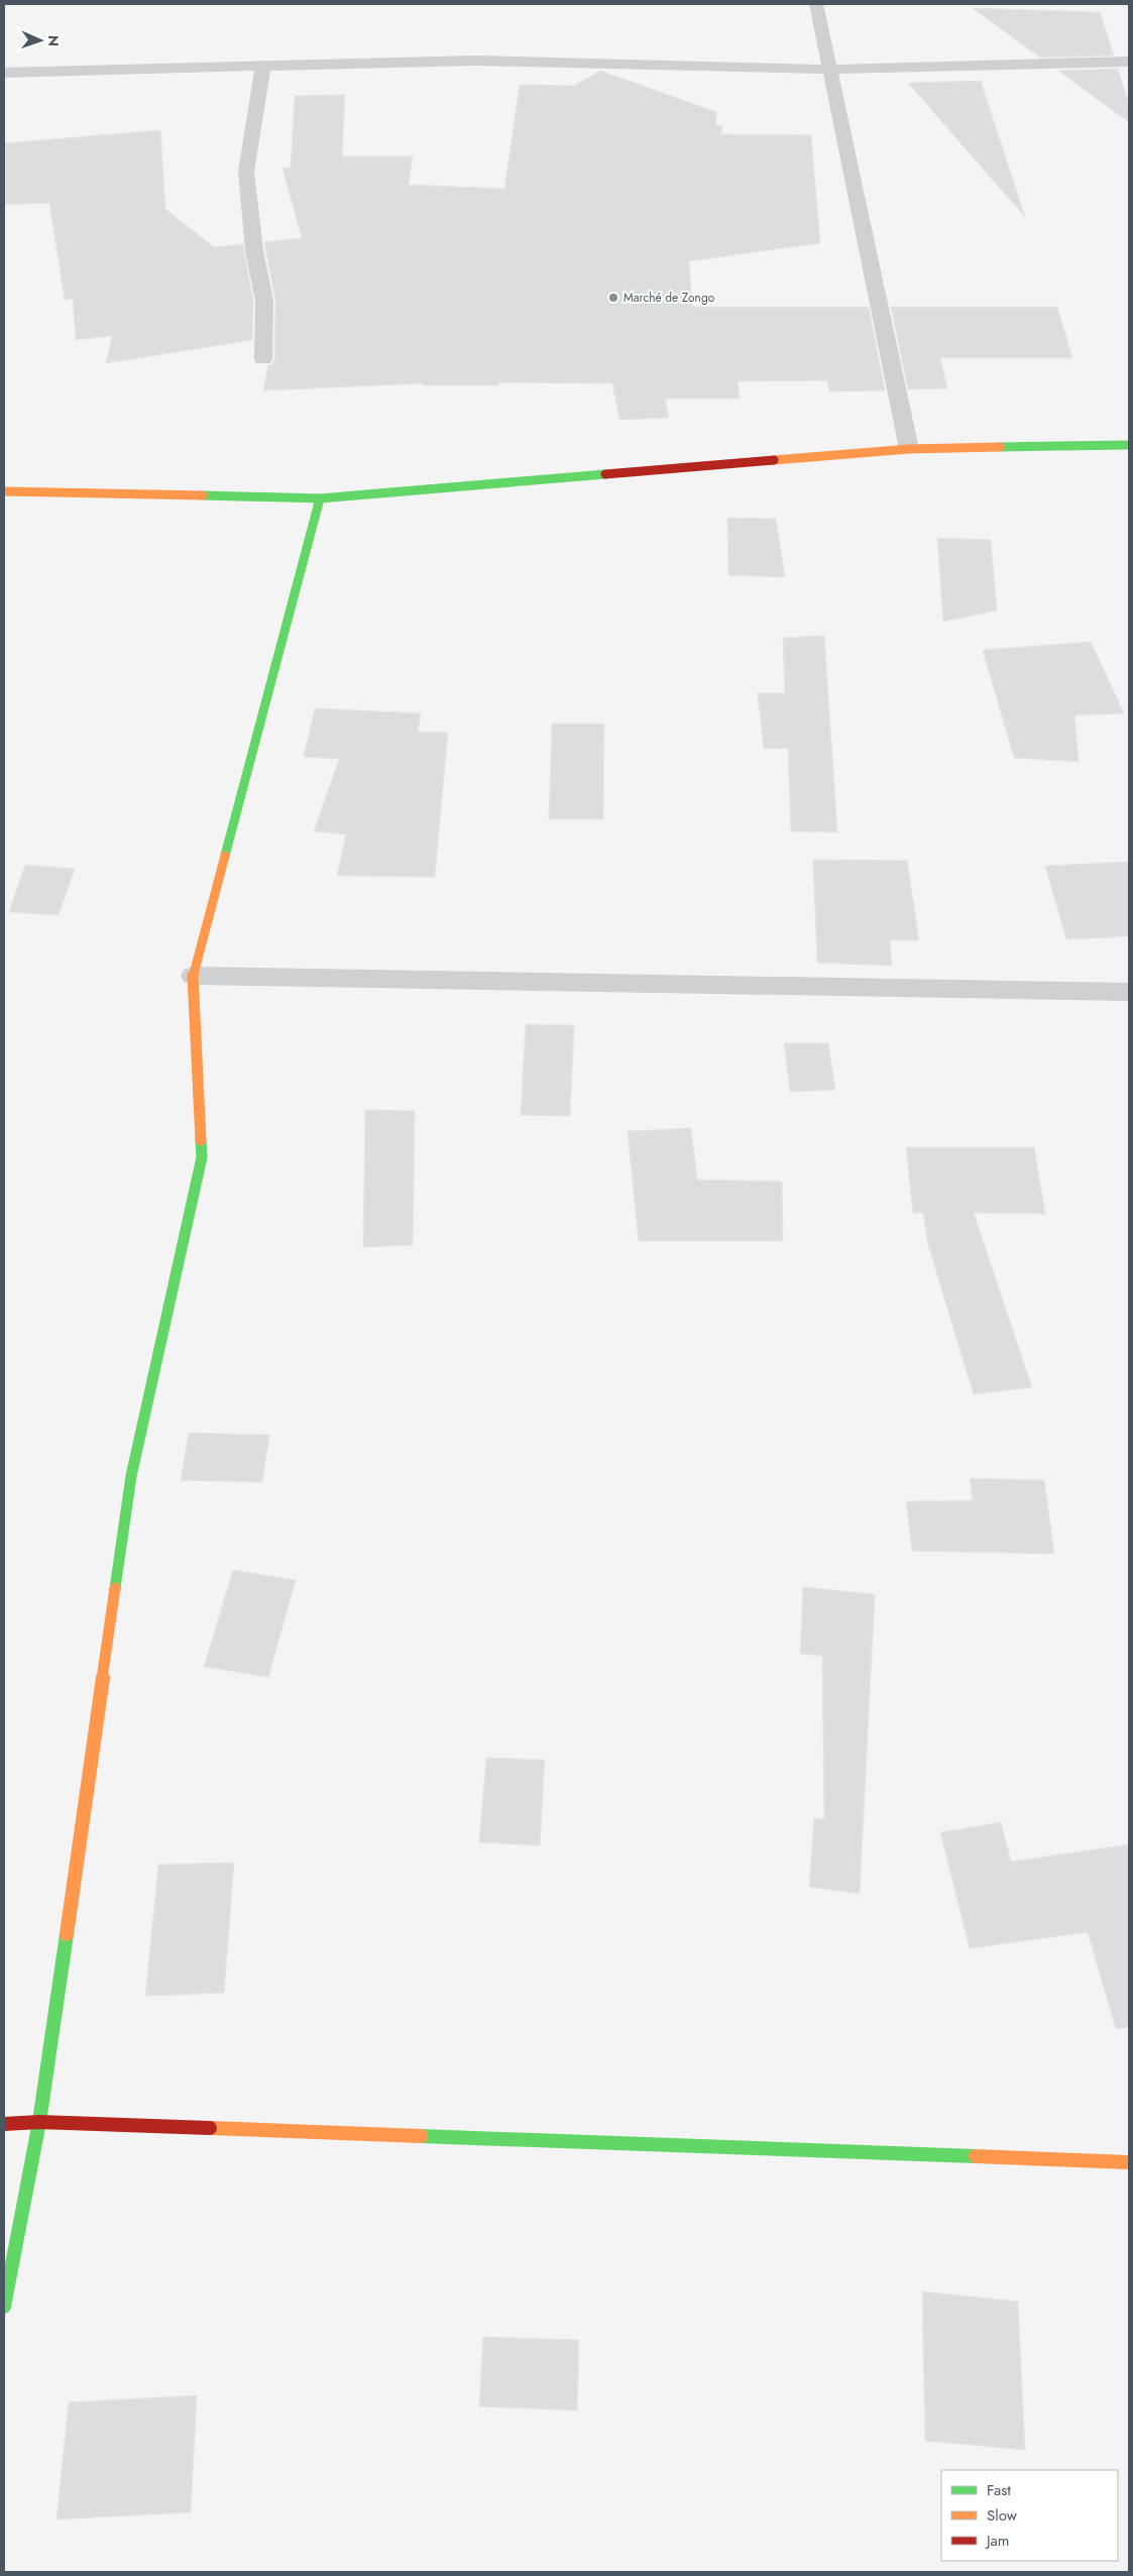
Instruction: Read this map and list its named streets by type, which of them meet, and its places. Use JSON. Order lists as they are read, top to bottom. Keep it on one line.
{"places":["Marché de Zongo"],"legend":["Fast","Slow","Jam"],"north":"right"}
